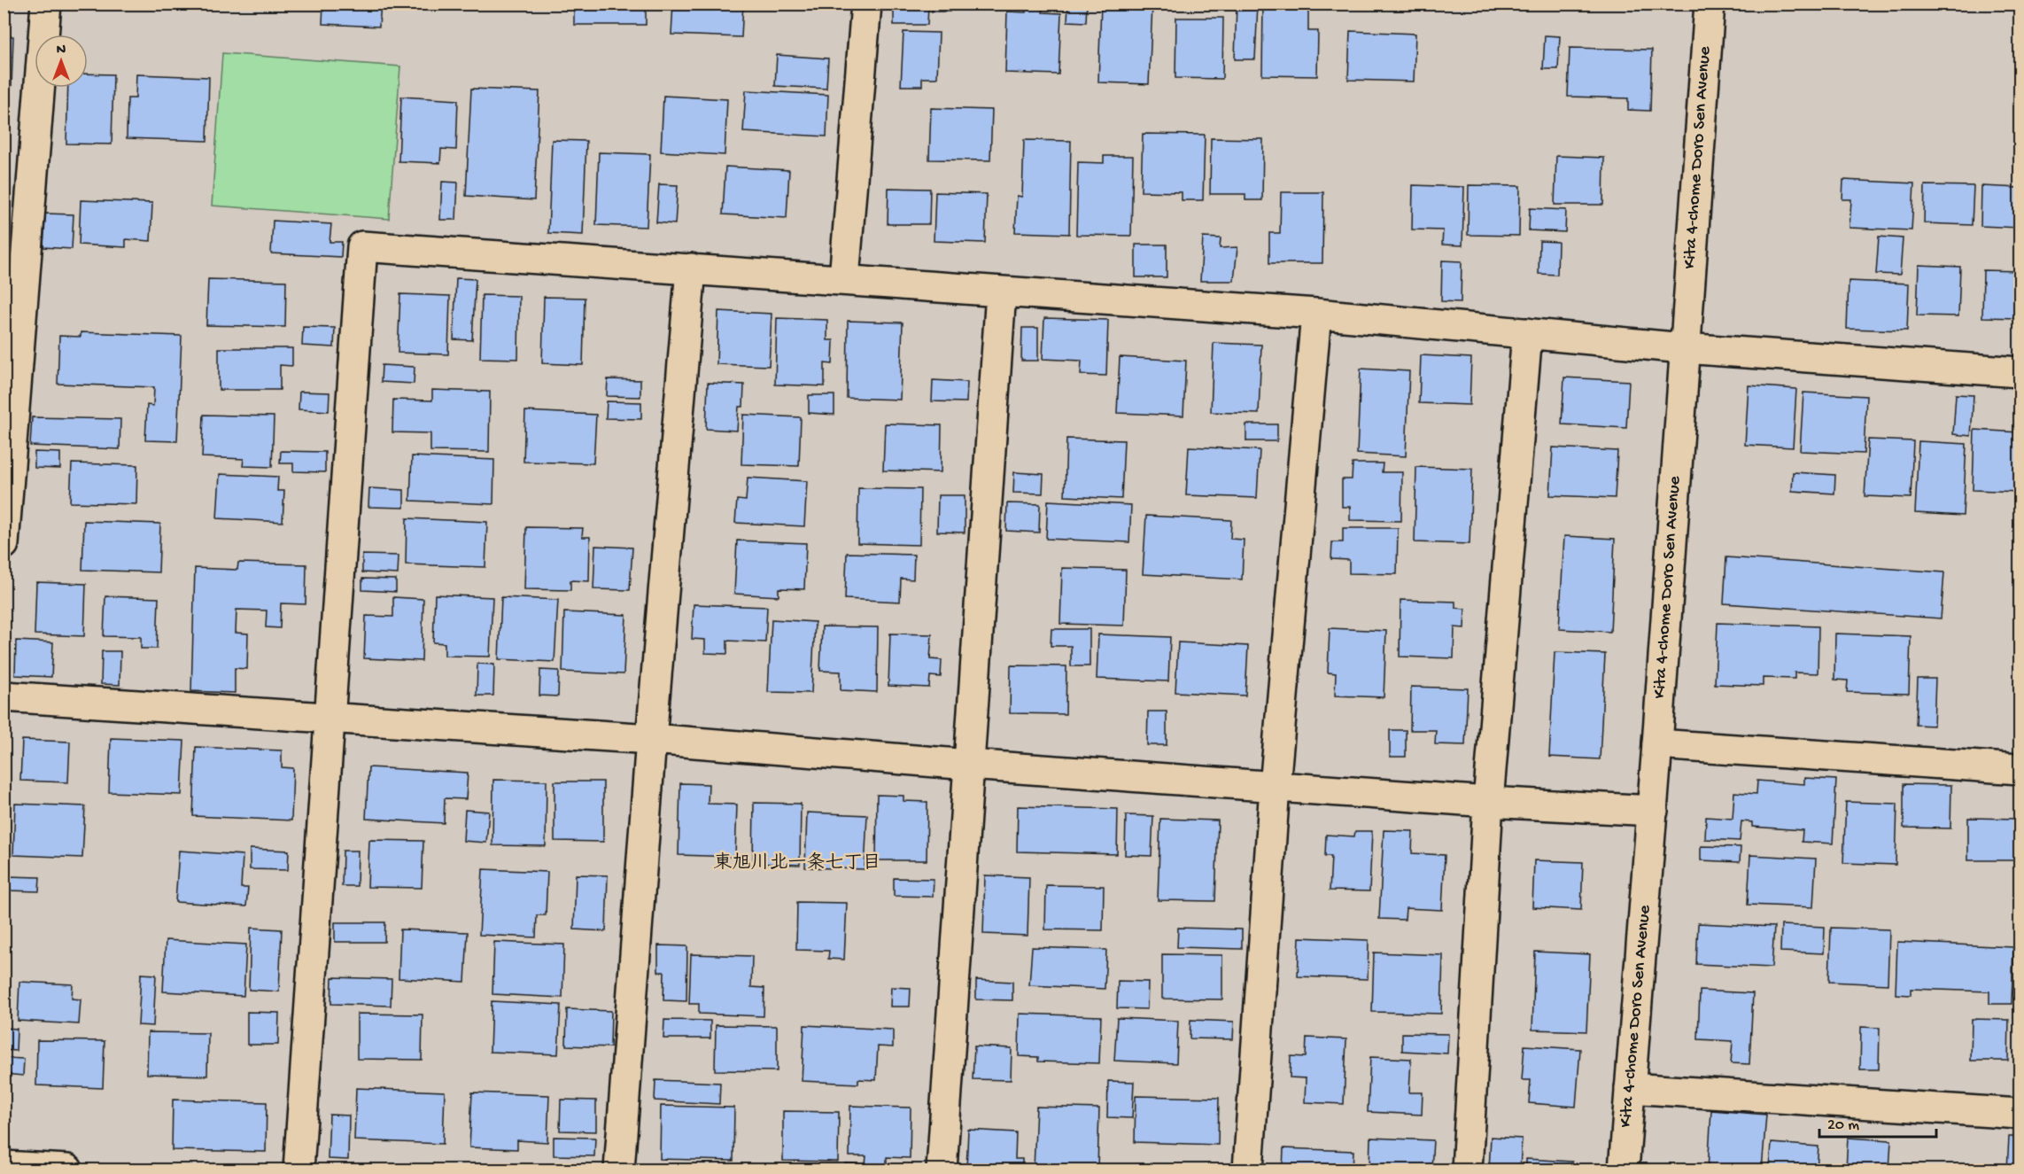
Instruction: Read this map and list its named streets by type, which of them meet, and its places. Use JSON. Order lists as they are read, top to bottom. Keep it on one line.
{"streets":{"street":["Kita 4-chome Doro Sen Avenue"]},"districts":["東旭川北一条七丁目"],"scale_bar":"20 m","north":"top"}
